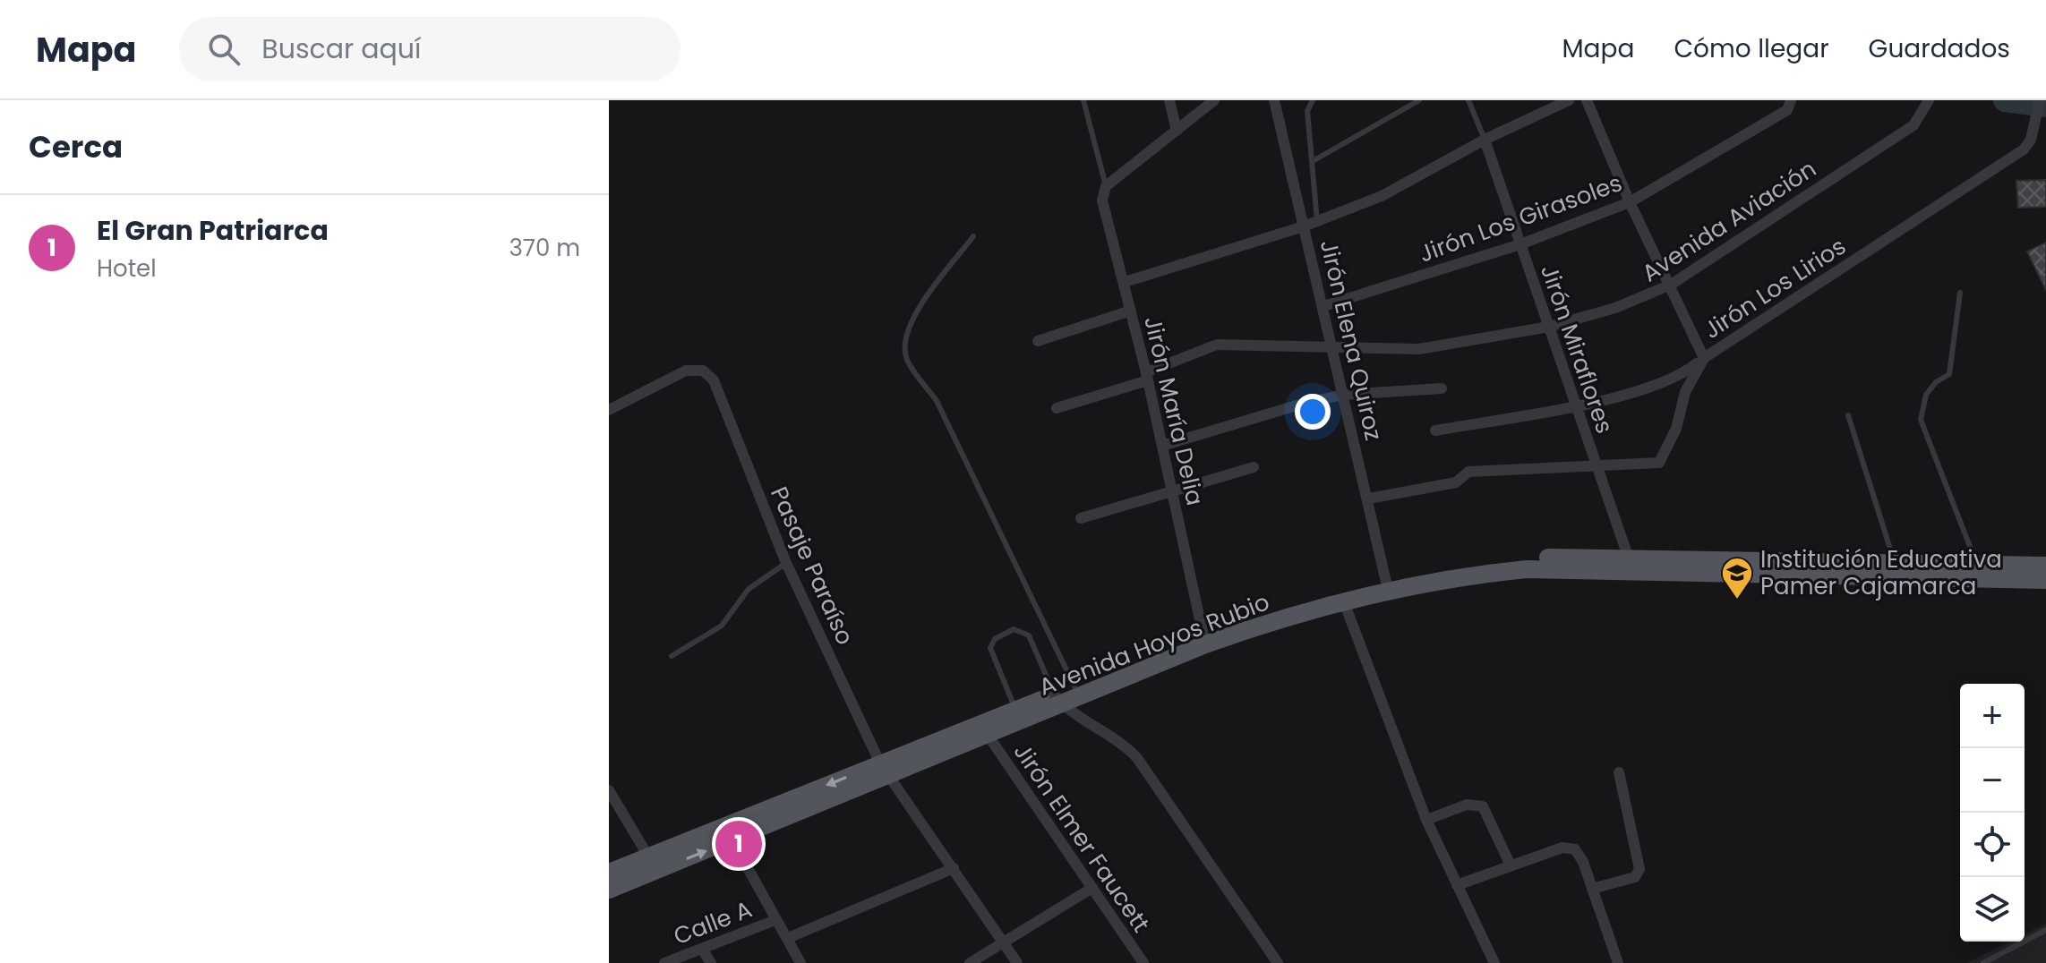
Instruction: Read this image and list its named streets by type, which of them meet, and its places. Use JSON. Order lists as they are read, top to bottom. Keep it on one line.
{"streets":{"main road":["Avenida Hoyos Rubio"],"street":["Jirón Los Girasoles","Avenida Aviación","Jirón Los Lirios","Jirón Elena Quiroz","Jirón Miraflores","Jirón María Delia","Pasaje Paraíso","Jirón Elmer Faucett","Calle A"]},"crossings":[["Jirón Los Girasoles","Jirón Elena Quiroz"],["Jirón Los Girasoles","Jirón Miraflores"],["Avenida Aviación","Jirón Elena Quiroz"],["Avenida Aviación","Jirón Miraflores"],["Avenida Aviación","Jirón María Delia"],["Jirón Los Lirios","Jirón Elena Quiroz"],["Jirón Los Lirios","Jirón Miraflores"],["Jirón Elena Quiroz","Avenida Hoyos Rubio"],["Jirón Miraflores","Avenida Hoyos Rubio"],["Jirón María Delia","Avenida Hoyos Rubio"],["Pasaje Paraíso","Avenida Hoyos Rubio"],["Avenida Hoyos Rubio","Jirón Elmer Faucett"]],"places":{"school or university":["Institución Educativa Pamer Cajamarca"]},"page":{"header":"Mapa","search":"Buscar aquí","nav":["Mapa","Cómo llegar","Guardados"],"heading":"Cerca","list":[{"mark":"1","name":"El Gran Patriarca","note":"Hotel","value":"370 m"}],"map_buttons":["+","−"],"pins":"1"}}
